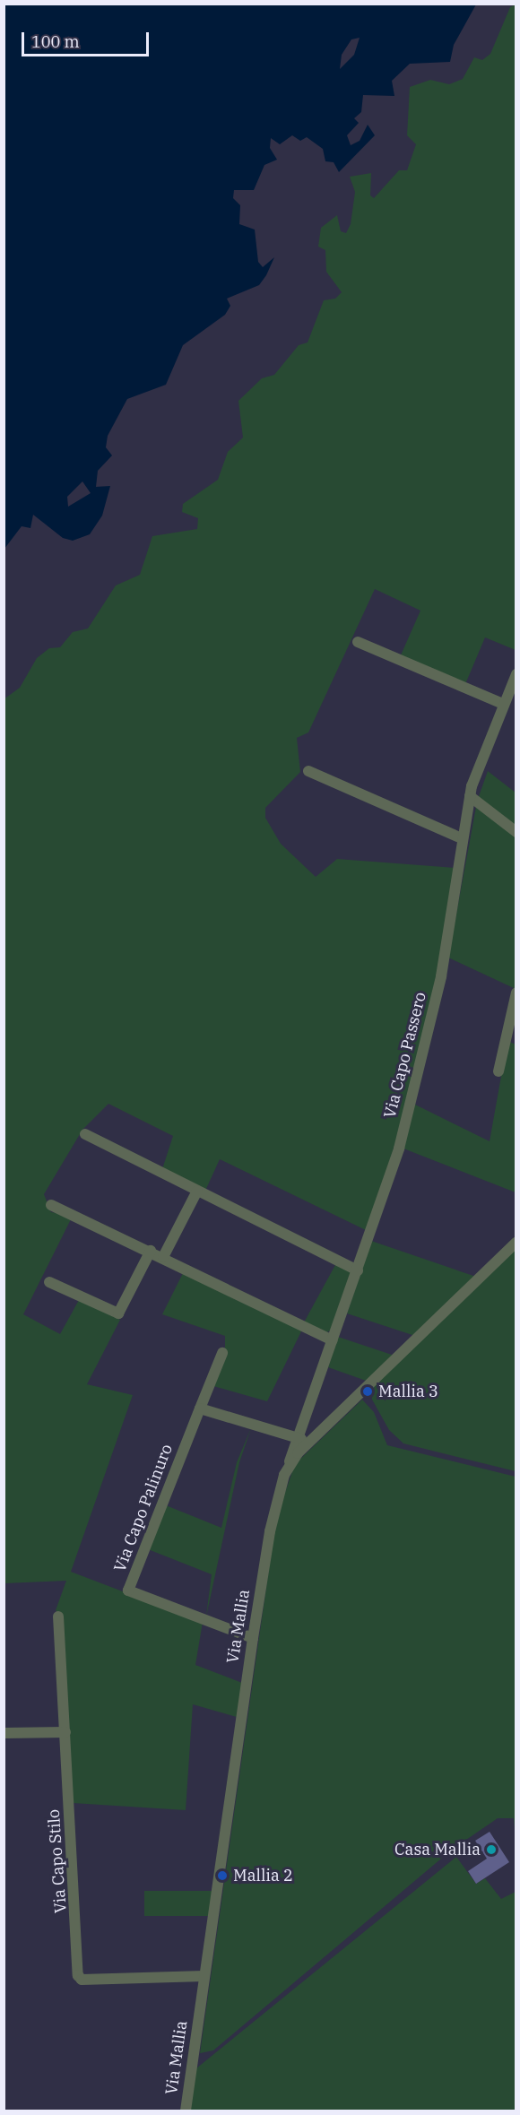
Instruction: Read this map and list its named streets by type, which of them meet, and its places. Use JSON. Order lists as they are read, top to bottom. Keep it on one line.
{"streets":{"street":["Via Capo Passero","Via Capo Palinuro","Via Mallia","Via Capo Stilo"]},"crossings":[["Via Capo Passero","Via Mallia"],["Via Capo Palinuro","Via Mallia"],["Via Mallia","Via Capo Stilo"]],"places":["Mallia 3","Casa Mallia","Mallia 2"],"scale_bar":"100 m"}
